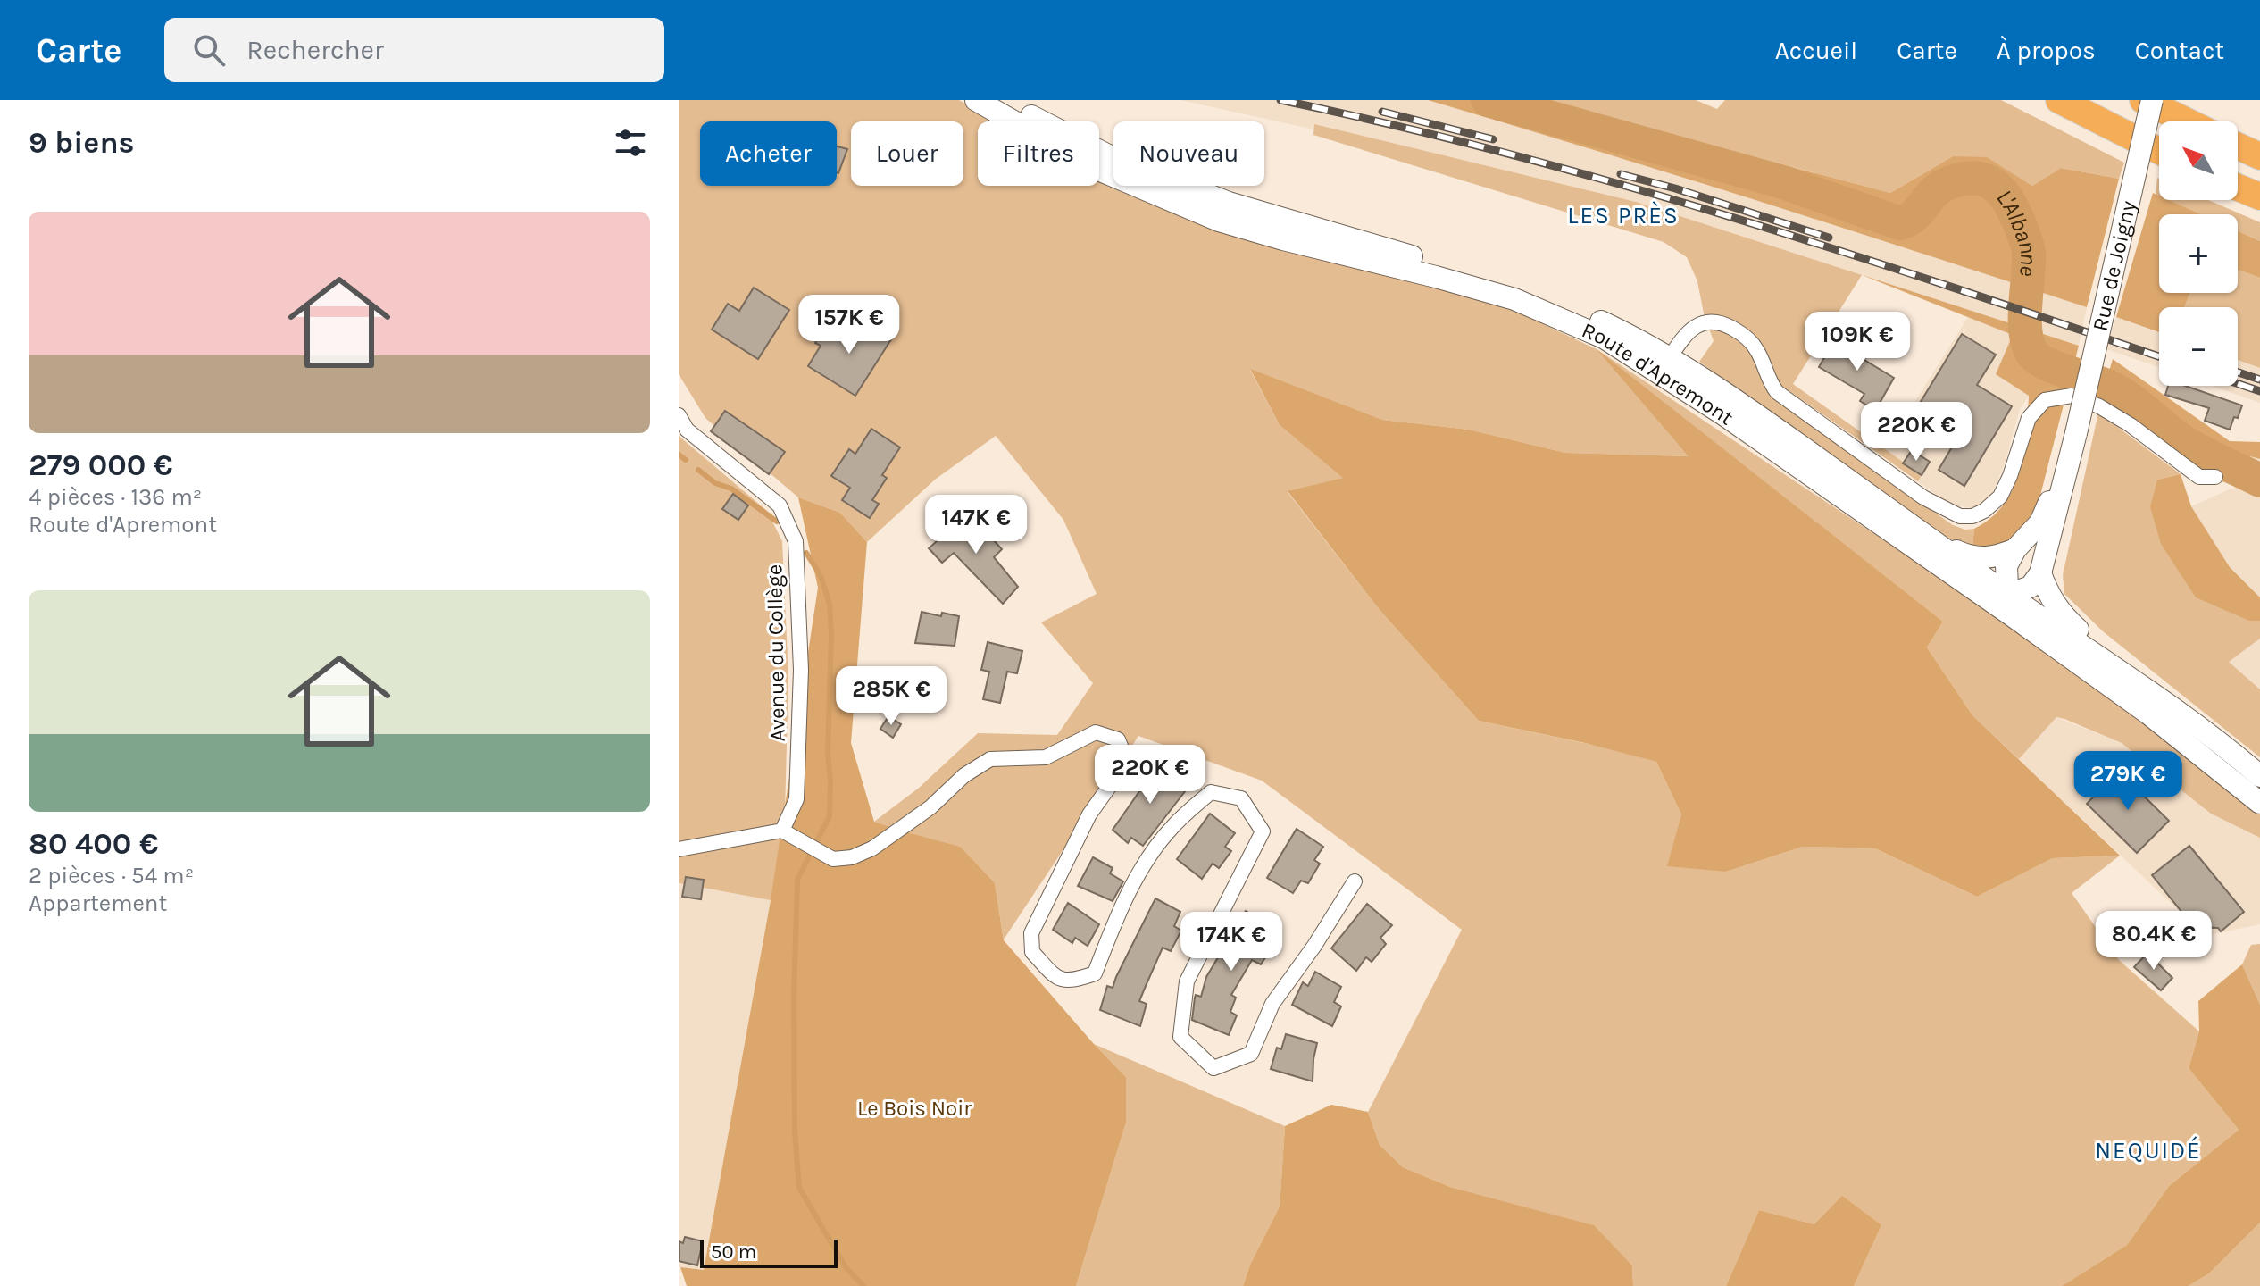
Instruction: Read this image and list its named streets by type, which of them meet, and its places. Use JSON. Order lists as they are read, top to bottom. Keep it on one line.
{"streets":{"main road":["Rue de Joigny","Route d'Apremont"],"street":["Avenue du Collège"]},"crossings":[["Rue de Joigny","Route d'Apremont"]],"districts":["LES PRÈS","NEQUIDÉ"],"water":["L'Albanne"],"parks":["Le Bois Noir"],"scale_bar":"50 m","north":"top left","page":{"header":"Carte","search":"Rechercher","nav":["Accueil","Carte","À propos","Contact"],"heading":"9 biens","map_buttons":["+","−"],"chip":["Acheter","Louer","Filtres","Nouveau"],"list":[{"name":"279 000 €","note":"4 pièces · 136 m² · Route d'Apremont"},{"name":"80 400 €","note":"2 pièces · 54 m² · Appartement"}],"price":["157K €","109K €","220K €","147K €","285K €","220K €","279K €","80.4K €","174K €"],"scale":"50 m"}}
